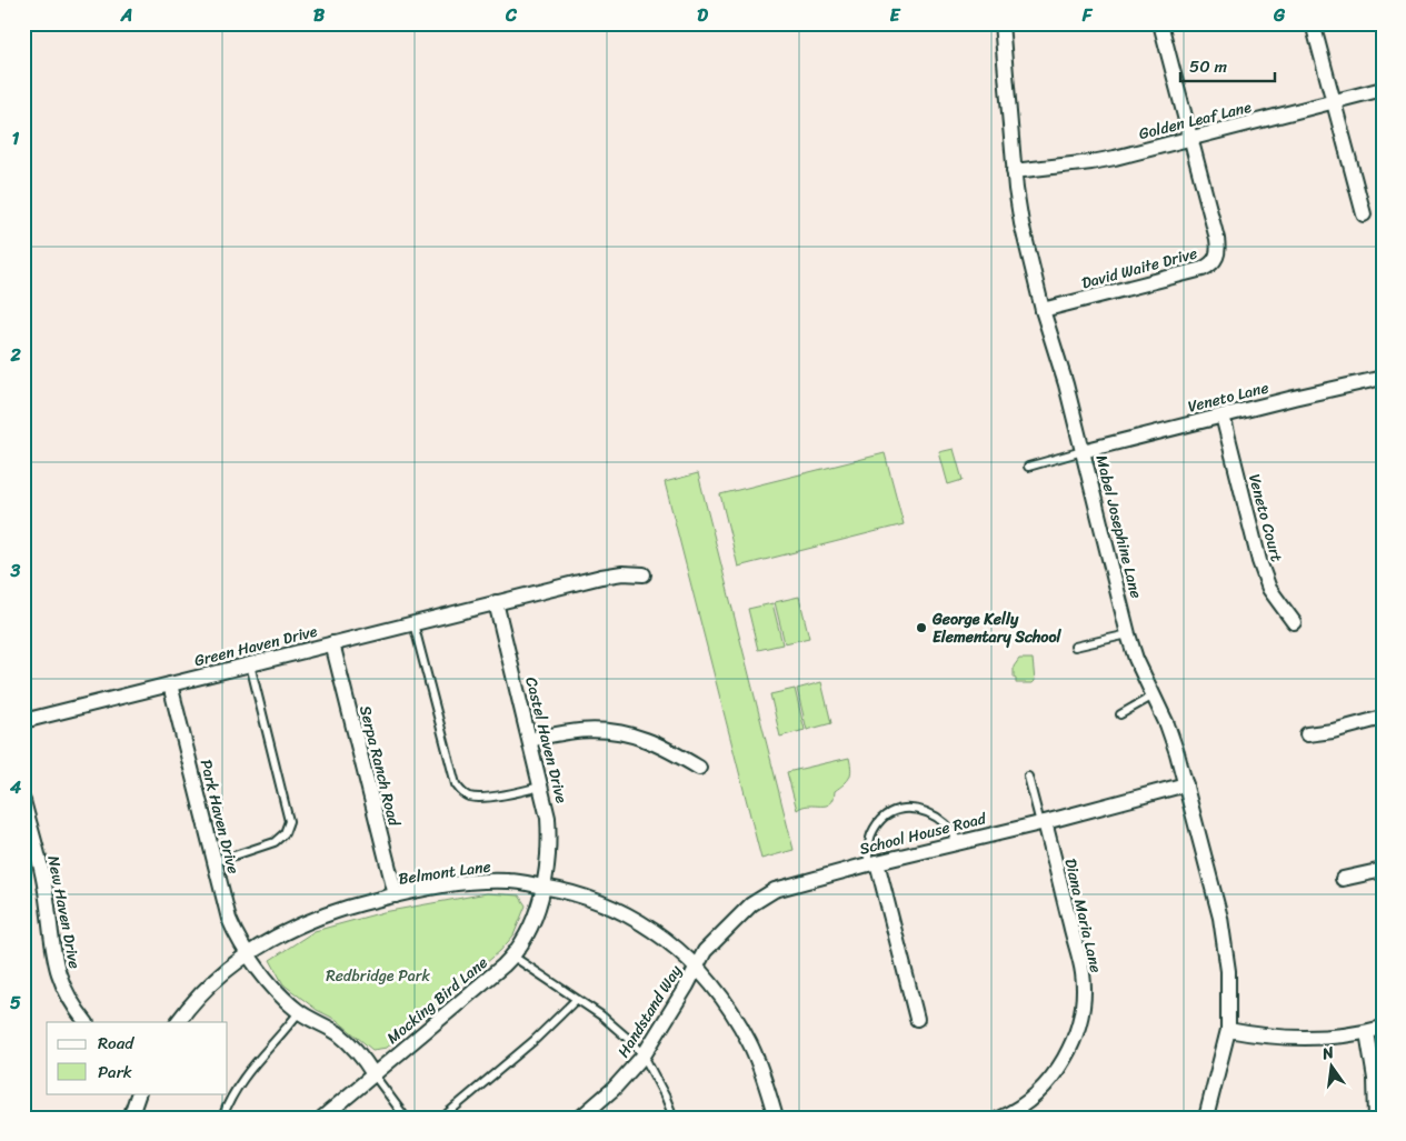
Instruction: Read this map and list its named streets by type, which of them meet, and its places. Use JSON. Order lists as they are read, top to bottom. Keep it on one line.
{"streets":{"street":["Golden Leaf Lane","David Waite Drive","Veneto Lane","Veneto Court","Mabel Josephine Lane","Green Haven Drive","Castel Haven Drive","Serpa Ranch Road","Park Haven Drive","School House Road","Belmont Lane","New Haven Drive","Diana Maria Lane","Mocking Bird Lane","Handstand Way"]},"crossings":[["Golden Leaf Lane","David Waite Drive"],["Golden Leaf Lane","Mabel Josephine Lane"],["David Waite Drive","Mabel Josephine Lane"],["Veneto Lane","Veneto Court"],["Veneto Lane","Mabel Josephine Lane"],["Mabel Josephine Lane","School House Road"],["Green Haven Drive","Castel Haven Drive"],["Green Haven Drive","Serpa Ranch Road"],["Green Haven Drive","Park Haven Drive"],["Castel Haven Drive","Belmont Lane"],["Castel Haven Drive","Mocking Bird Lane"],["Serpa Ranch Road","Belmont Lane"],["Park Haven Drive","Belmont Lane"],["School House Road","Belmont Lane"],["School House Road","Diana Maria Lane"],["School House Road","Handstand Way"],["Belmont Lane","Mocking Bird Lane"],["Belmont Lane","Handstand Way"]],"parks":["Redbridge Park"],"places":["George Kelly Elementary School"],"legend":["Road","Park"],"scale_bar":"50 m","north":"top","grid":{"columns":["A","B","C","D","E","F","G"],"rows":["1","2","3","4","5"]}}
